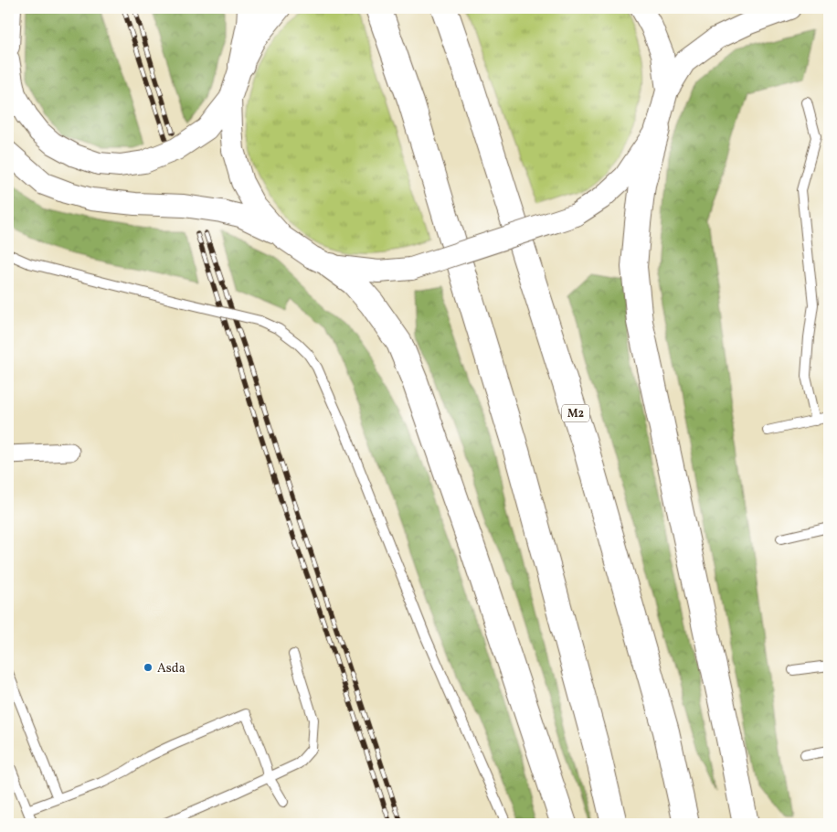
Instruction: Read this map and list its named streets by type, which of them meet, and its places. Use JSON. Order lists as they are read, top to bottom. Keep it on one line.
{"streets":{"highway":["M2"]},"places":["Asda"]}
